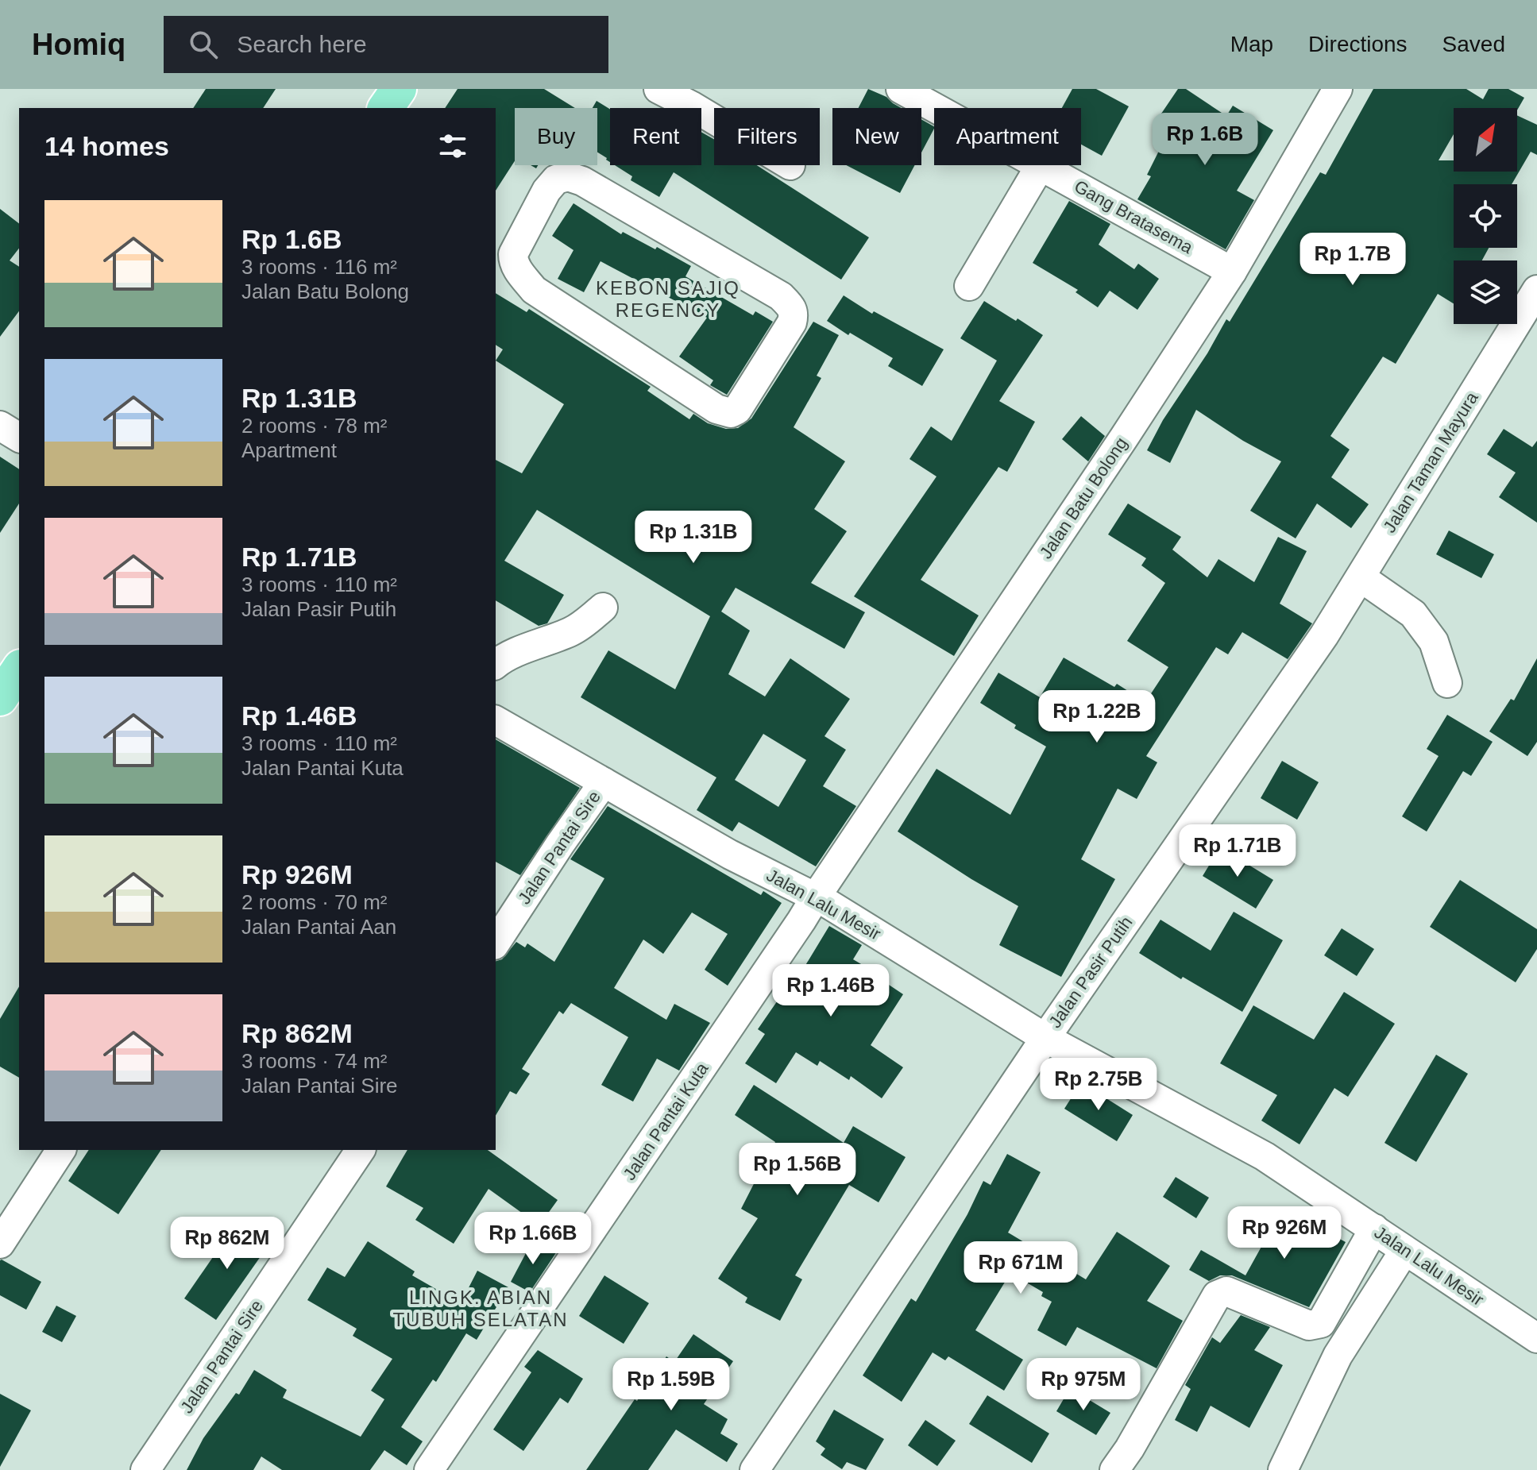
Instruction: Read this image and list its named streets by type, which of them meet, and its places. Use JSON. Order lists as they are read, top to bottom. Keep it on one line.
{"streets":{"street":["Gang Bratasema","Jalan Taman Mayura","Jalan Batu Bolong","Jalan Pantai Sire","Jalan Lalu Mesir","Jalan Pasir Putih","Jalan Pantai Kuta"]},"crossings":[["Gang Bratasema","Jalan Batu Bolong"],["Jalan Taman Mayura","Jalan Pasir Putih"],["Jalan Batu Bolong","Jalan Lalu Mesir"],["Jalan Batu Bolong","Jalan Pantai Kuta"],["Jalan Pantai Sire","Jalan Lalu Mesir"],["Jalan Lalu Mesir","Jalan Pasir Putih"],["Jalan Lalu Mesir","Jalan Pantai Kuta"]],"districts":["KEBON SAJIQ REGENCY","LINGK. ABIAN TUBUH SELATAN"],"north":"top right","page":{"header":"Homiq","search":"Search here","nav":["Map","Directions","Saved"],"chip":["Buy","Rent","Filters","New","Apartment"],"heading":"14 homes","price":["Rp 1.6B","Rp 1.7B","Rp 1.31B","Rp 1.22B","Rp 1.71B","Rp 1.46B","Rp 2.75B","Rp 1.56B","Rp 926M","Rp 1.66B","Rp 862M","Rp 671M","Rp 1.59B","Rp 975M"],"list":[{"name":"Rp 1.6B","note":"3 rooms · 116 m² · Jalan Batu Bolong"},{"name":"Rp 1.31B","note":"2 rooms · 78 m² · Apartment"},{"name":"Rp 1.71B","note":"3 rooms · 110 m² · Jalan Pasir Putih"},{"name":"Rp 1.46B","note":"3 rooms · 110 m² · Jalan Pantai Kuta"},{"name":"Rp 926M","note":"2 rooms · 70 m² · Jalan Pantai Aan"},{"name":"Rp 862M","note":"3 rooms · 74 m² · Jalan Pantai Sire"}]}}
